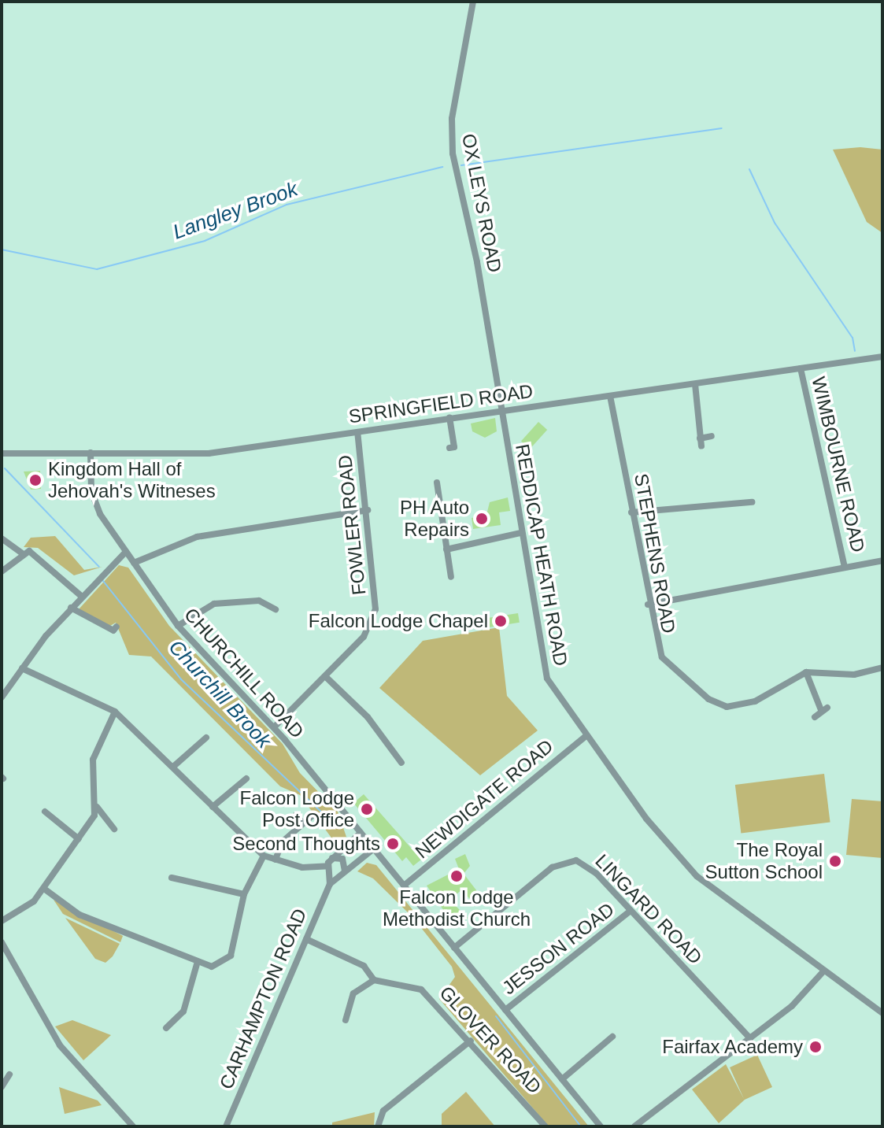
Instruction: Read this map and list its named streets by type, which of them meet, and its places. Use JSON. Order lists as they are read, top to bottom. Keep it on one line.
{"streets":{"street":["OX LEYS ROAD","SPRINGFIELD ROAD","WIMBOURNE ROAD","FOWLER ROAD","STEPHENS ROAD","REDDICAP HEATH ROAD","CHURCHILL ROAD","NEWDIGATE ROAD","LINGARD ROAD","JESSON ROAD","CARHAMPTON ROAD","GLOVER ROAD"]},"crossings":[["OX LEYS ROAD","SPRINGFIELD ROAD"],["OX LEYS ROAD","REDDICAP HEATH ROAD"],["SPRINGFIELD ROAD","WIMBOURNE ROAD"],["SPRINGFIELD ROAD","FOWLER ROAD"],["SPRINGFIELD ROAD","STEPHENS ROAD"],["SPRINGFIELD ROAD","REDDICAP HEATH ROAD"],["SPRINGFIELD ROAD","CHURCHILL ROAD"],["FOWLER ROAD","CHURCHILL ROAD"],["REDDICAP HEATH ROAD","NEWDIGATE ROAD"],["CHURCHILL ROAD","NEWDIGATE ROAD"],["CHURCHILL ROAD","CARHAMPTON ROAD"],["LINGARD ROAD","JESSON ROAD"],["CARHAMPTON ROAD","GLOVER ROAD"]],"water":["Langley Brook","Churchill Brook"],"places":["Kingdom Hall of Jehovah's Witneses","PH Auto Repairs","Falcon Lodge Chapel","Falcon Lodge Post Office","Second Thoughts","The Royal Sutton School","Falcon Lodge Methodist Church","Fairfax Academy"]}
